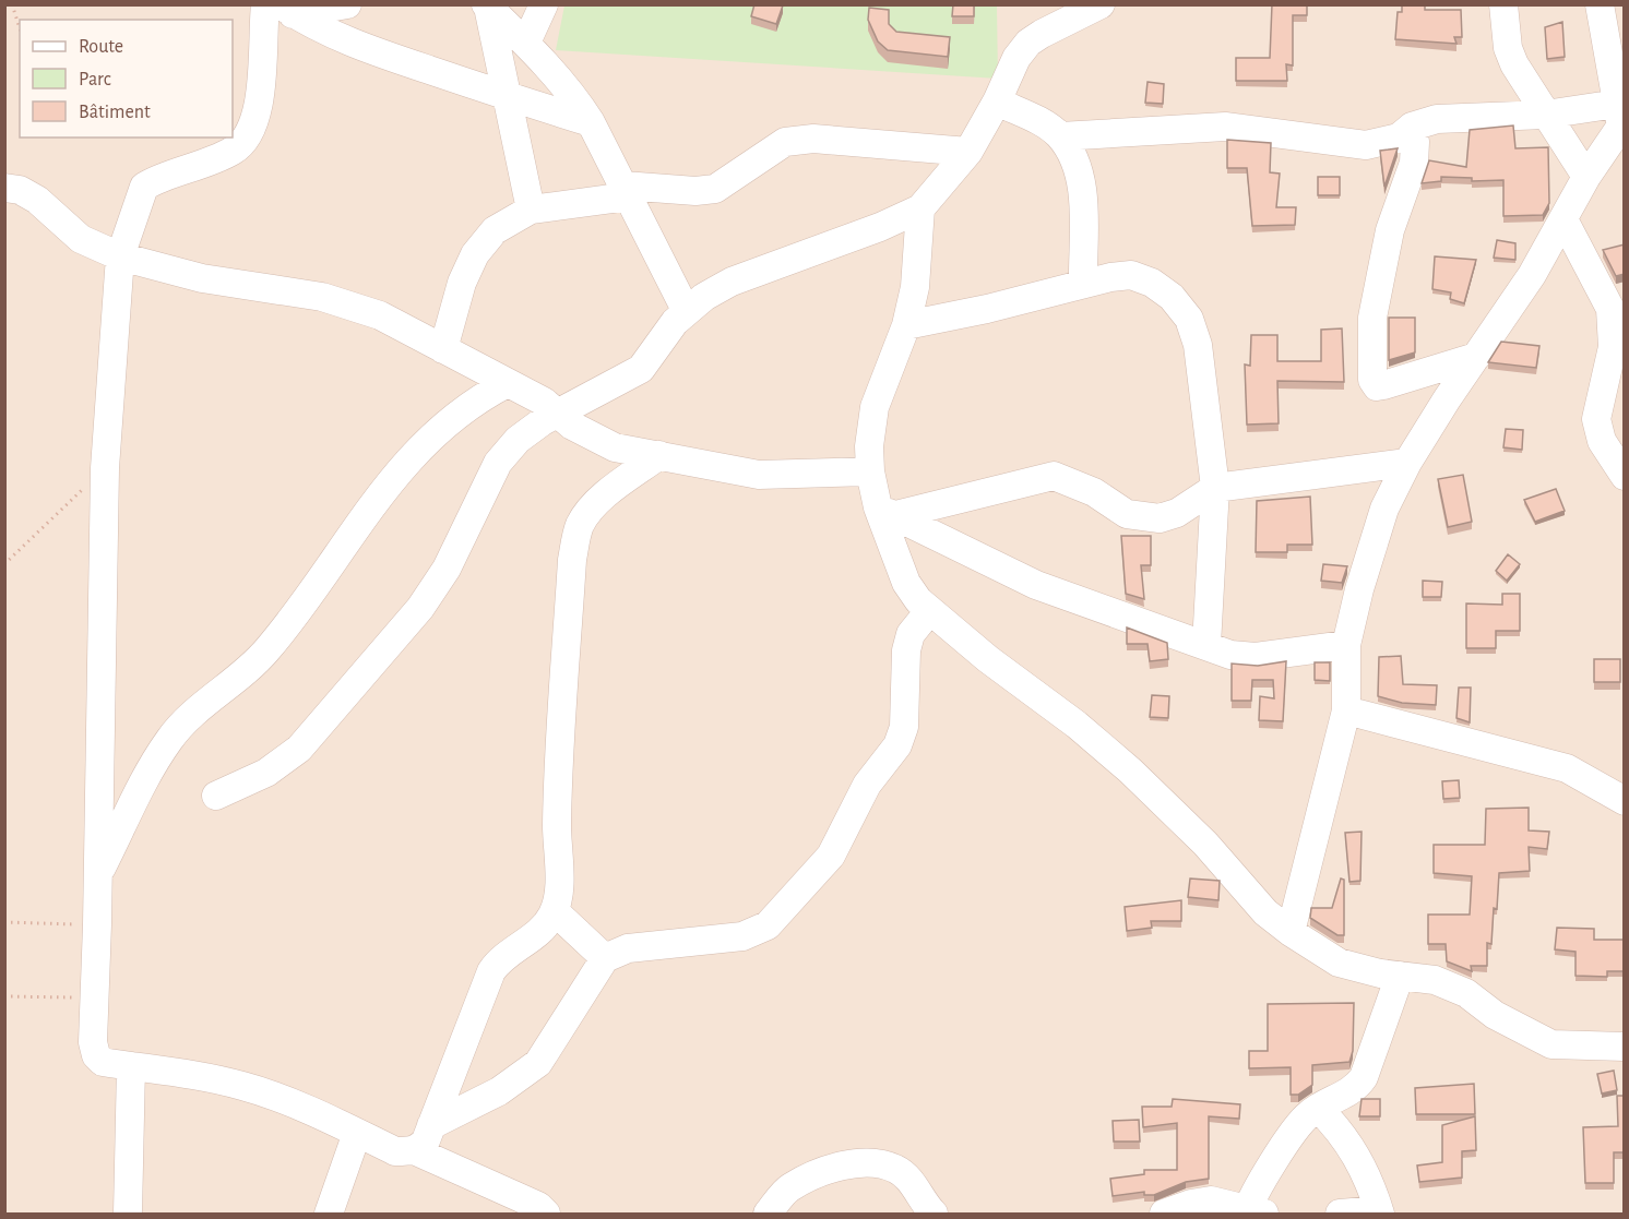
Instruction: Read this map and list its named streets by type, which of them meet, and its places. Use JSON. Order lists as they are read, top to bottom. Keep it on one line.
{"legend":["Route","Parc","Bâtiment"]}
